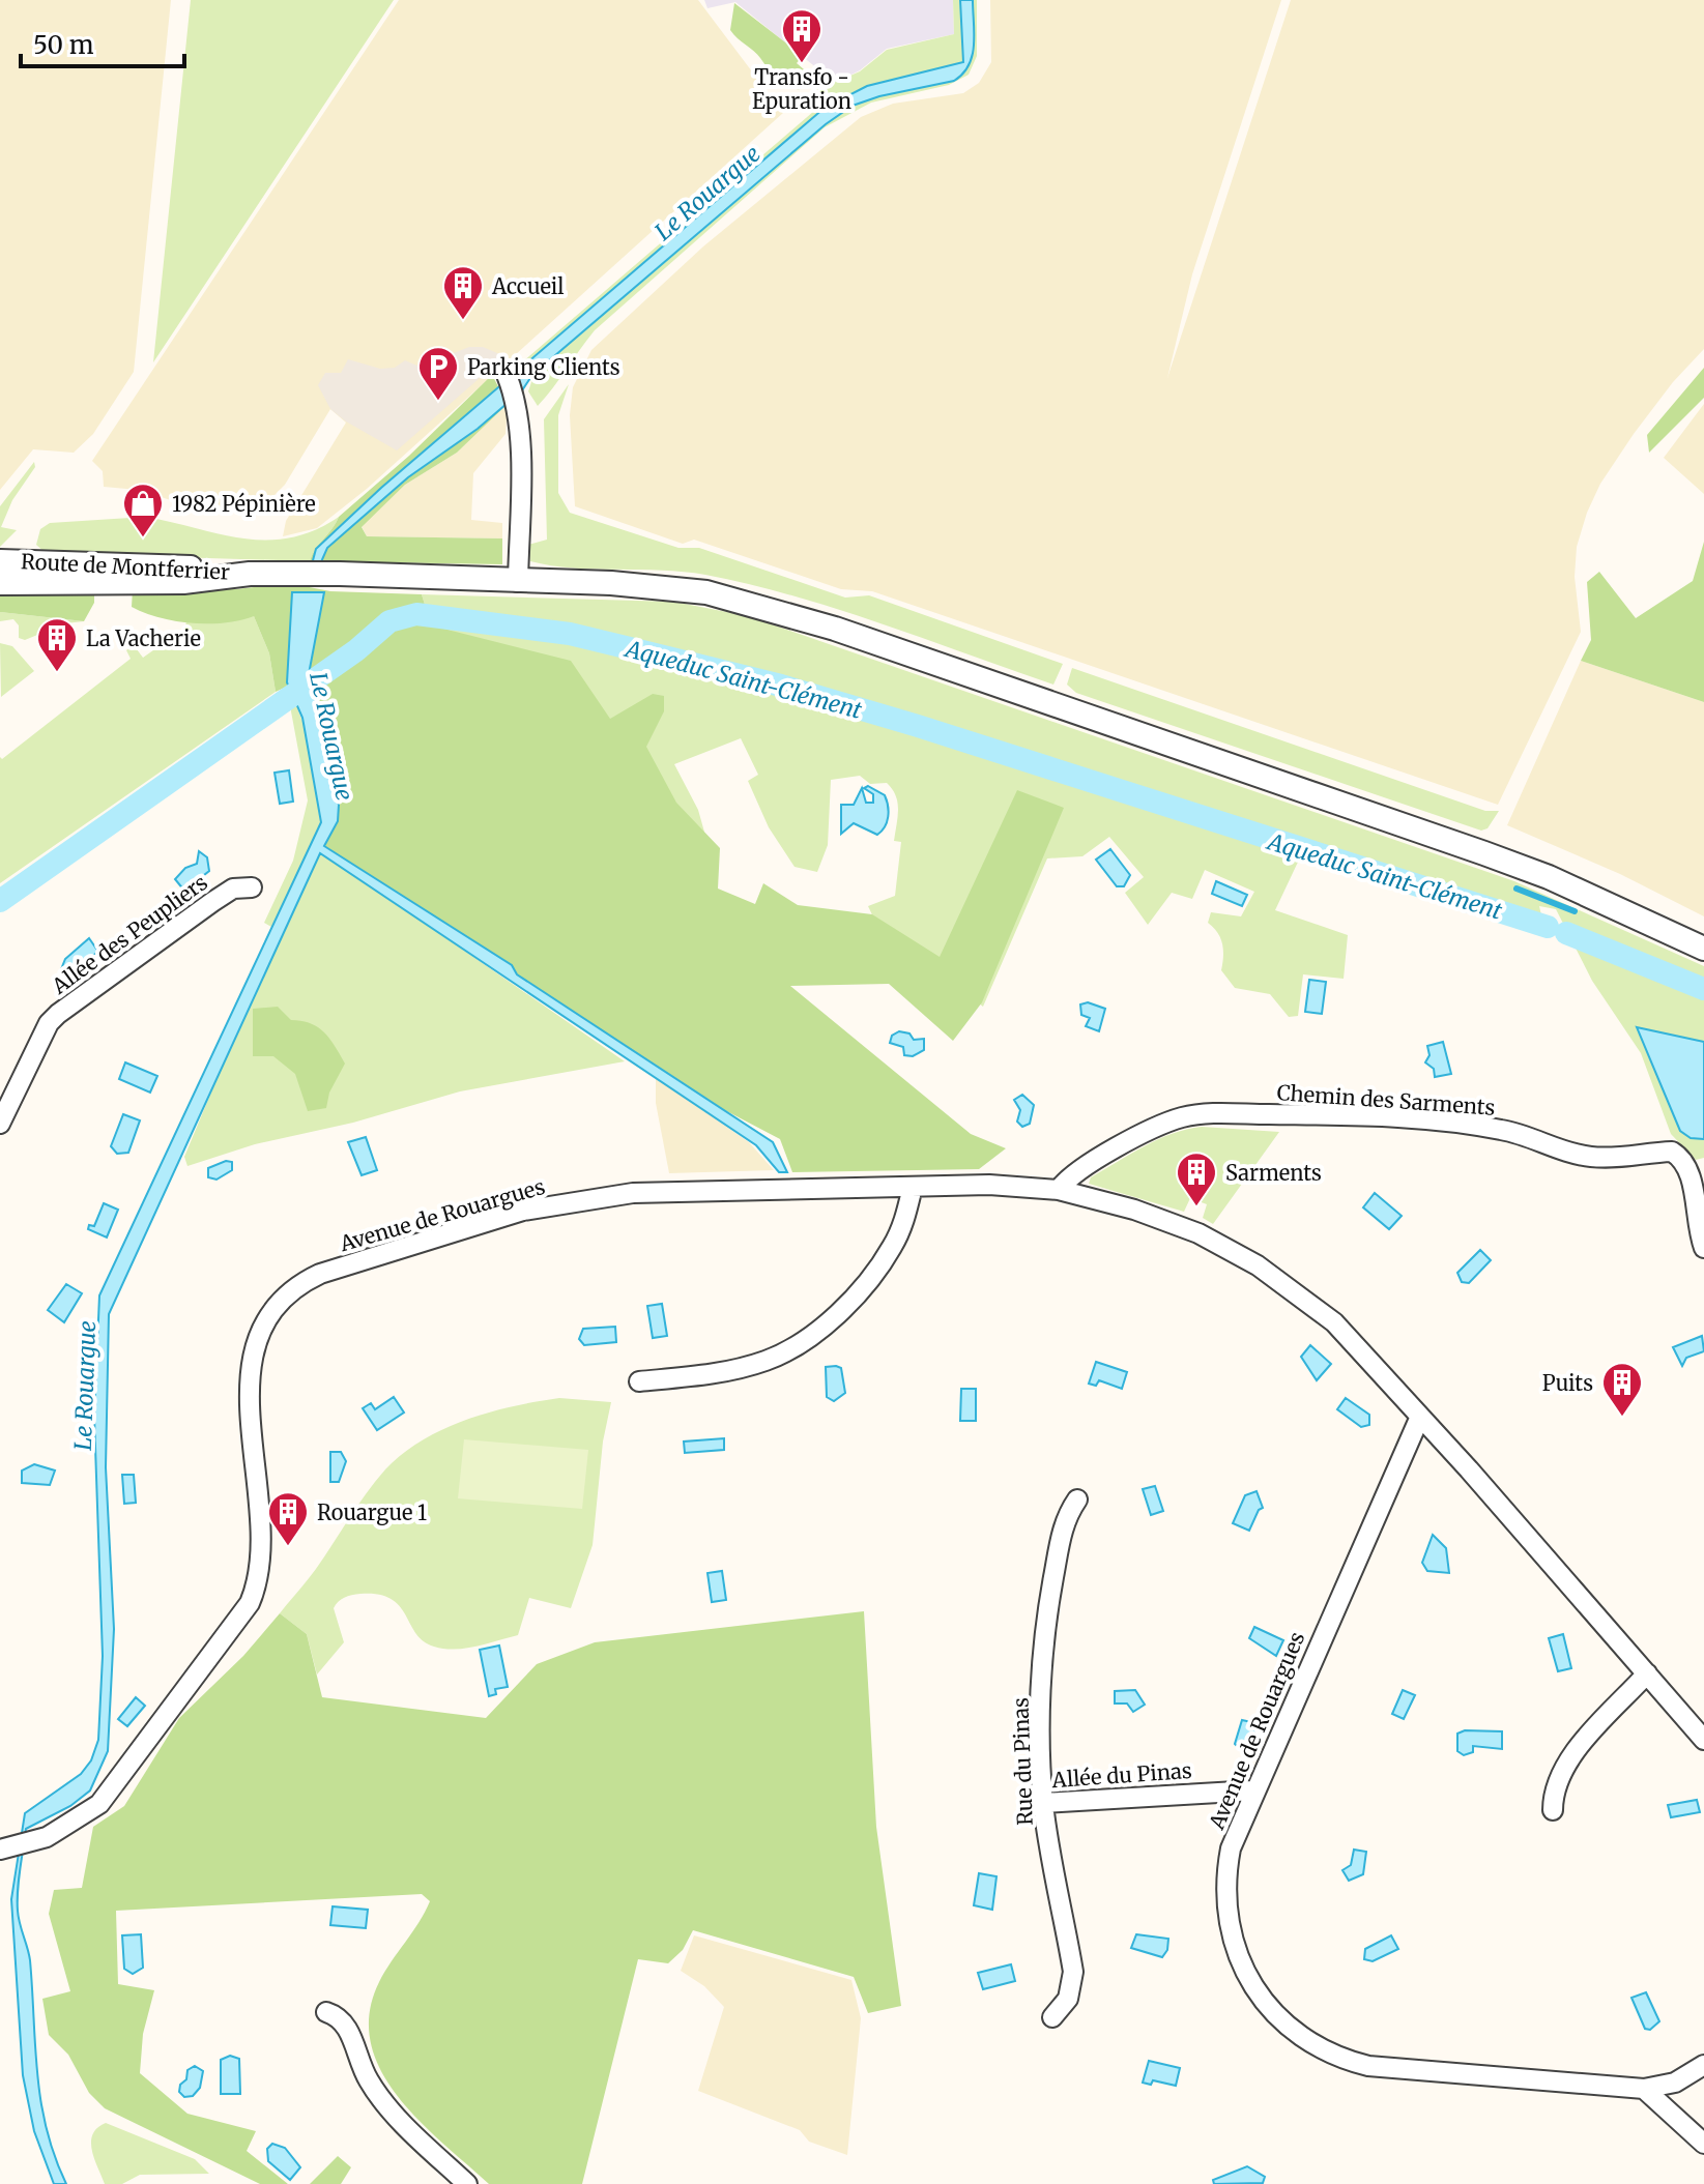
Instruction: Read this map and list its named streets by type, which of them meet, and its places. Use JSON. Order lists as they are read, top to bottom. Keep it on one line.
{"streets":{"street":["Route de Montferrier","Allée des Peupliers","Chemin des Sarments","Avenue de Rouargues","Rue du Pinas","Allée du Pinas"]},"crossings":[["Chemin des Sarments","Avenue de Rouargues"],["Avenue de Rouargues","Allée du Pinas"],["Rue du Pinas","Allée du Pinas"]],"water":["Le Rouargue","Aqueduc Saint-Clément"],"places":{"building":["Transfo - Epuration","Accueil","La Vacherie","Sarments","Puits","Rouargue 1"],"parking":["Parking Clients"],"shop":["1982 Pépinière"]},"scale_bar":"50 m"}
